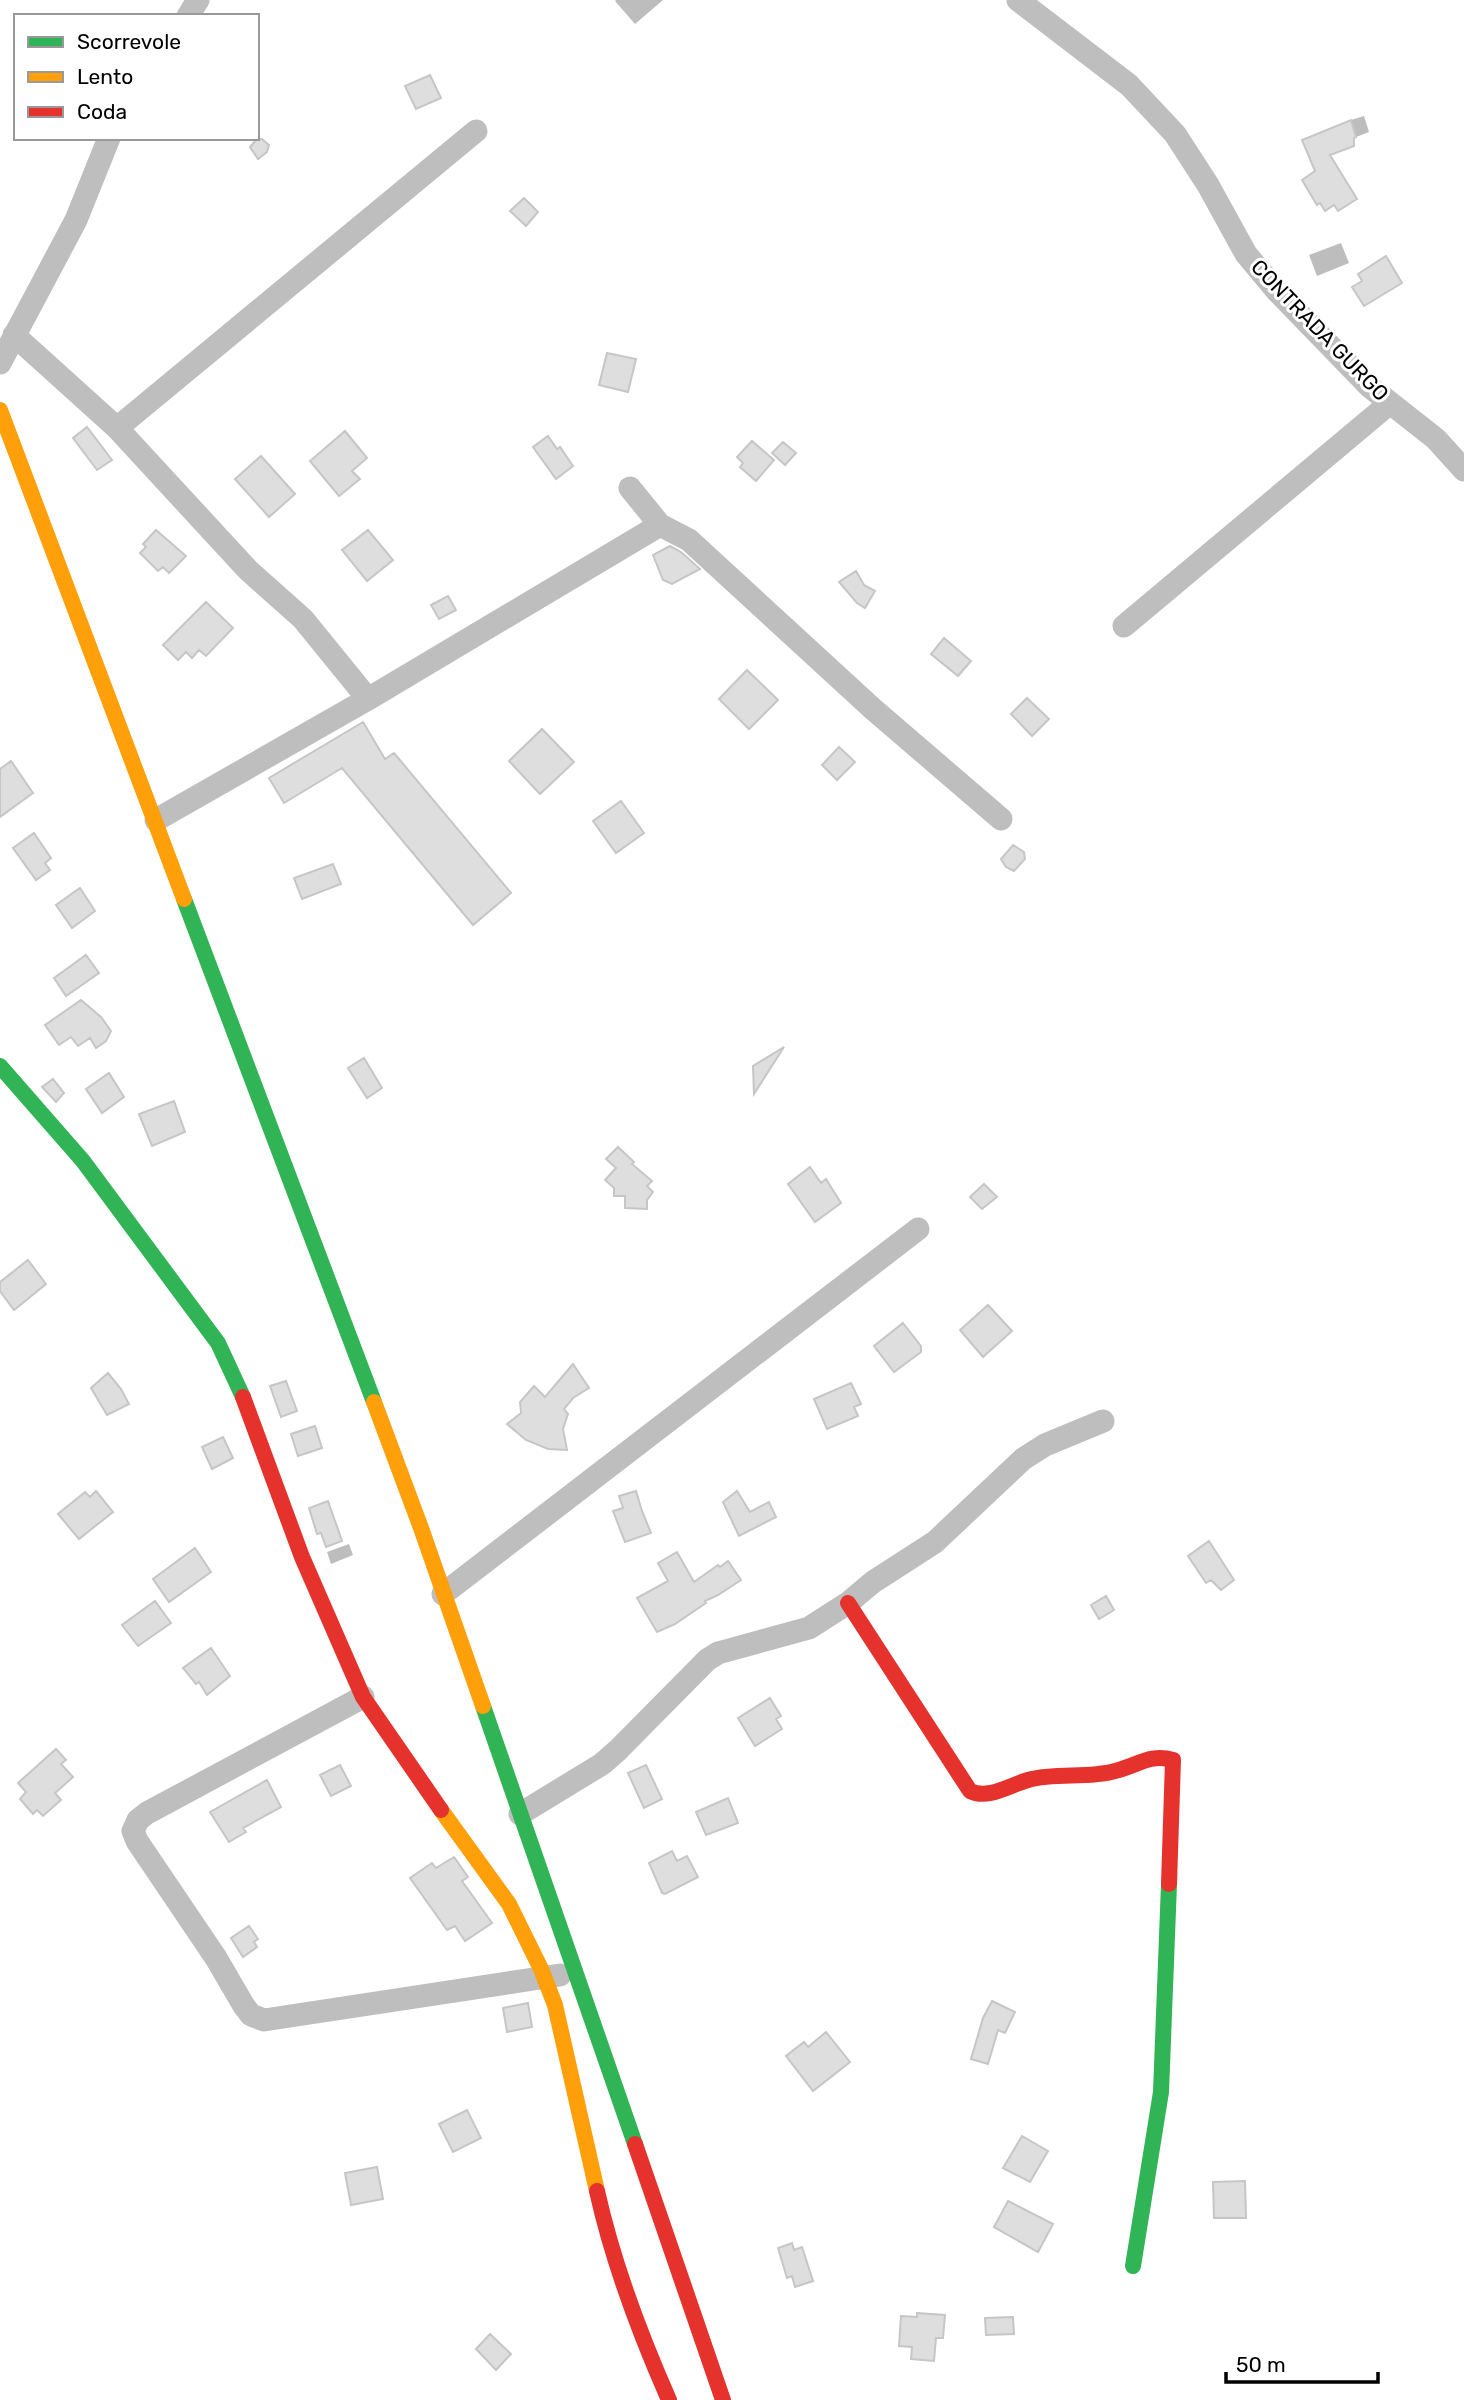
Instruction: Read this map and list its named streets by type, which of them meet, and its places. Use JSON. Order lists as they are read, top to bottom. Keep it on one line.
{"streets":{"street":["CONTRADA GURGO"]},"legend":["Scorrevole","Lento","Coda"],"scale_bar":"50 m"}
